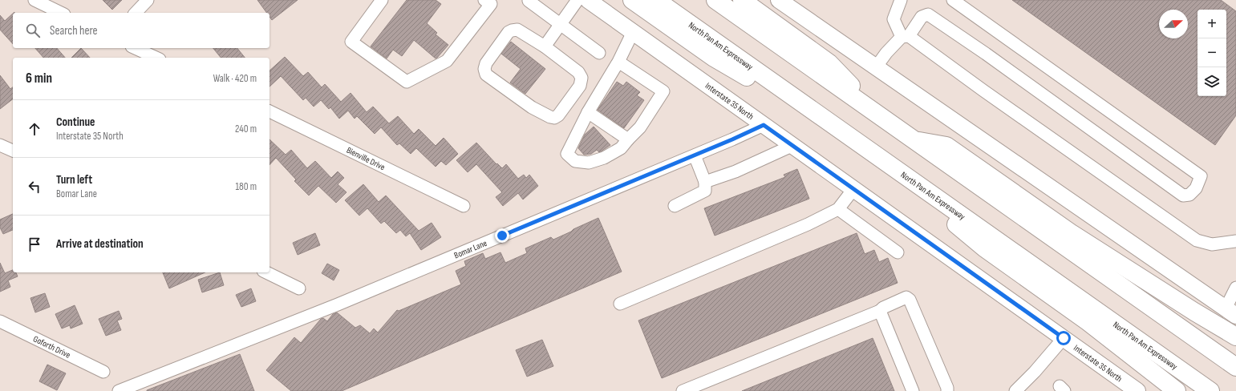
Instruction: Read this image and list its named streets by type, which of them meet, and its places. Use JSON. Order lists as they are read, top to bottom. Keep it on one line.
{"streets":{"highway":["North Pan Am Expressway"],"main road":["Interstate 35 North"],"street":["Bienville Drive","Bomar Lane","Goforth Drive"]},"crossings":[["Interstate 35 North","Bomar Lane"]],"north":"right","page":{"map_buttons":["+","−"],"search":"Search here","heading":["6 min","Walk · 420 m"],"list":[["Continue","Interstate 35 North","240 m"],["Turn left","Bomar Lane","180 m"],"Arrive at destination"]}}
